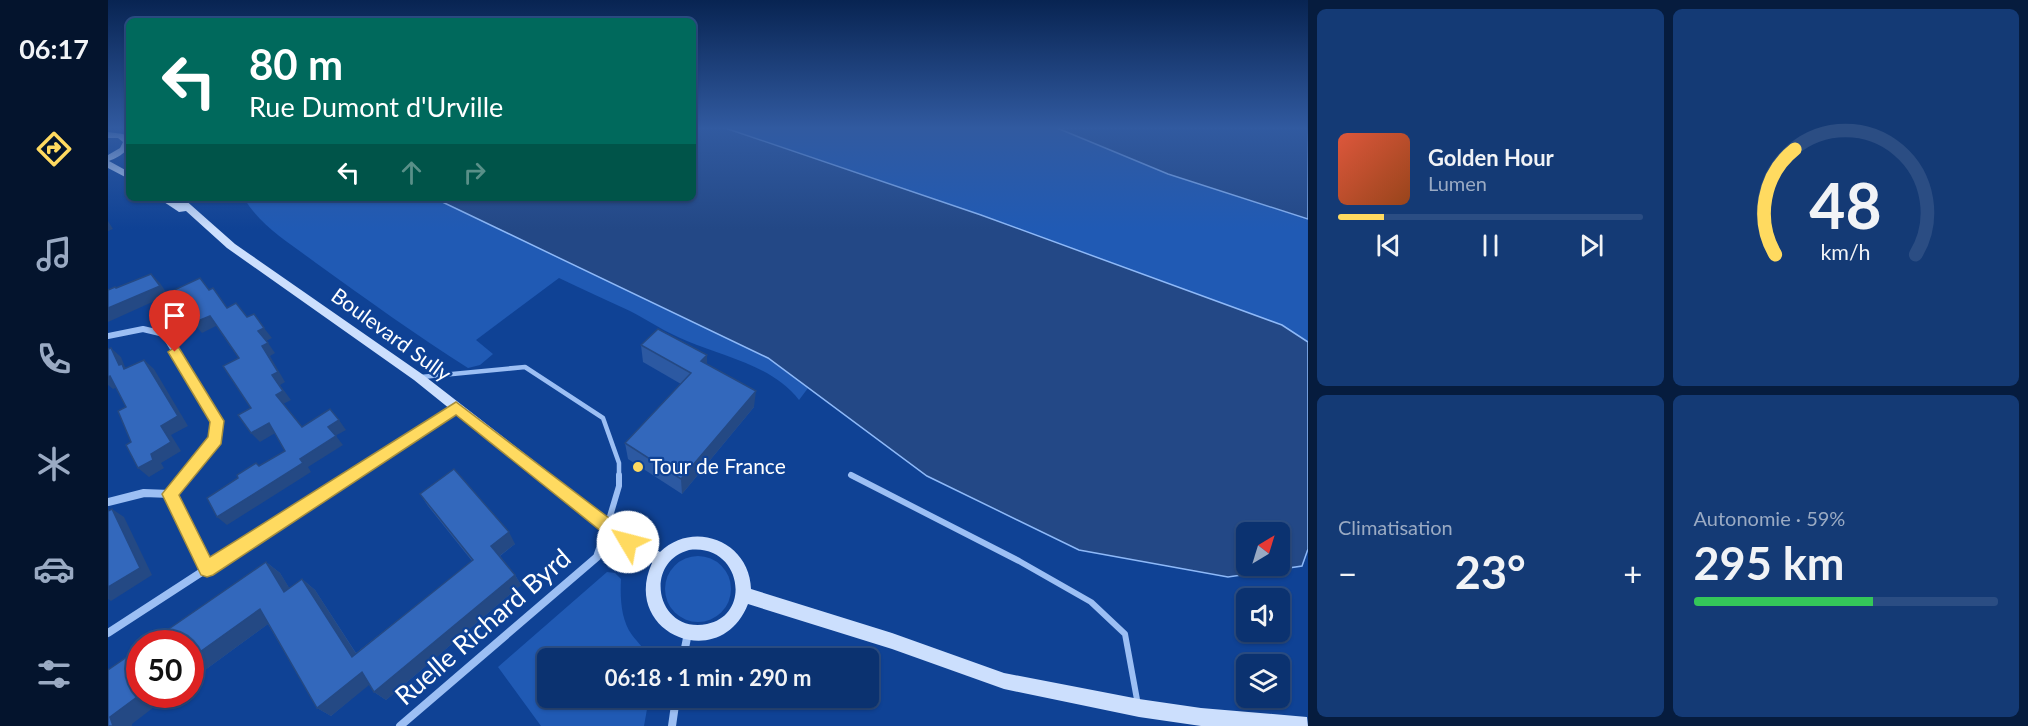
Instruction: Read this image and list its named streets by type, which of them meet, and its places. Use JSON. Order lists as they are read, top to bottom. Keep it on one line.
{"streets":{"main road":["Boulevard Sully"],"street":["Ruelle Richard Byrd"]},"crossings":[["Boulevard Sully","Ruelle Richard Byrd"]],"places":["Tour de France"],"north":"top right","page":{"tabs":"06:17","turn":["80 m","Rue Dumont d'Urville"],"song":["Golden Hour","Lumen"],"tile":["Climatisation",["Autonomie · 59%","295 km"]],"heat":["−","23°","+"],"limit":"50","trip":"06:18 · 1 min · 290 m","gauge":["48","km/h"]}}
